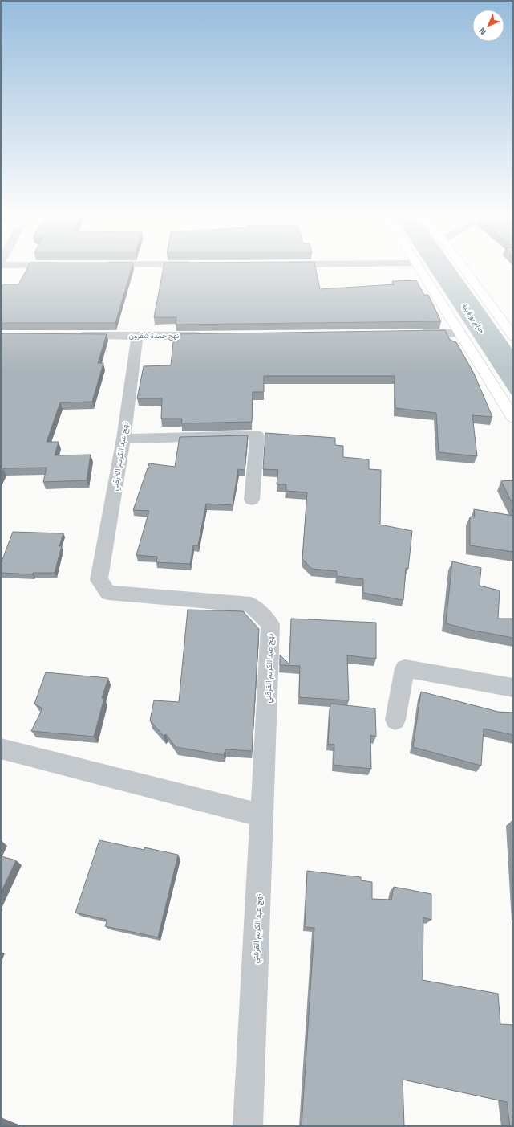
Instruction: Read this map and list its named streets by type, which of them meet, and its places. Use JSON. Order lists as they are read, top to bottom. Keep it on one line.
{"streets":{"street":["نهج حمدة شقرون","نهج عبد الكريم القرقني"]},"crossings":[["نهج حمدة شقرون","نهج عبد الكريم القرقني"]],"water":["حزام بورقيبة"],"north":"bottom left"}
